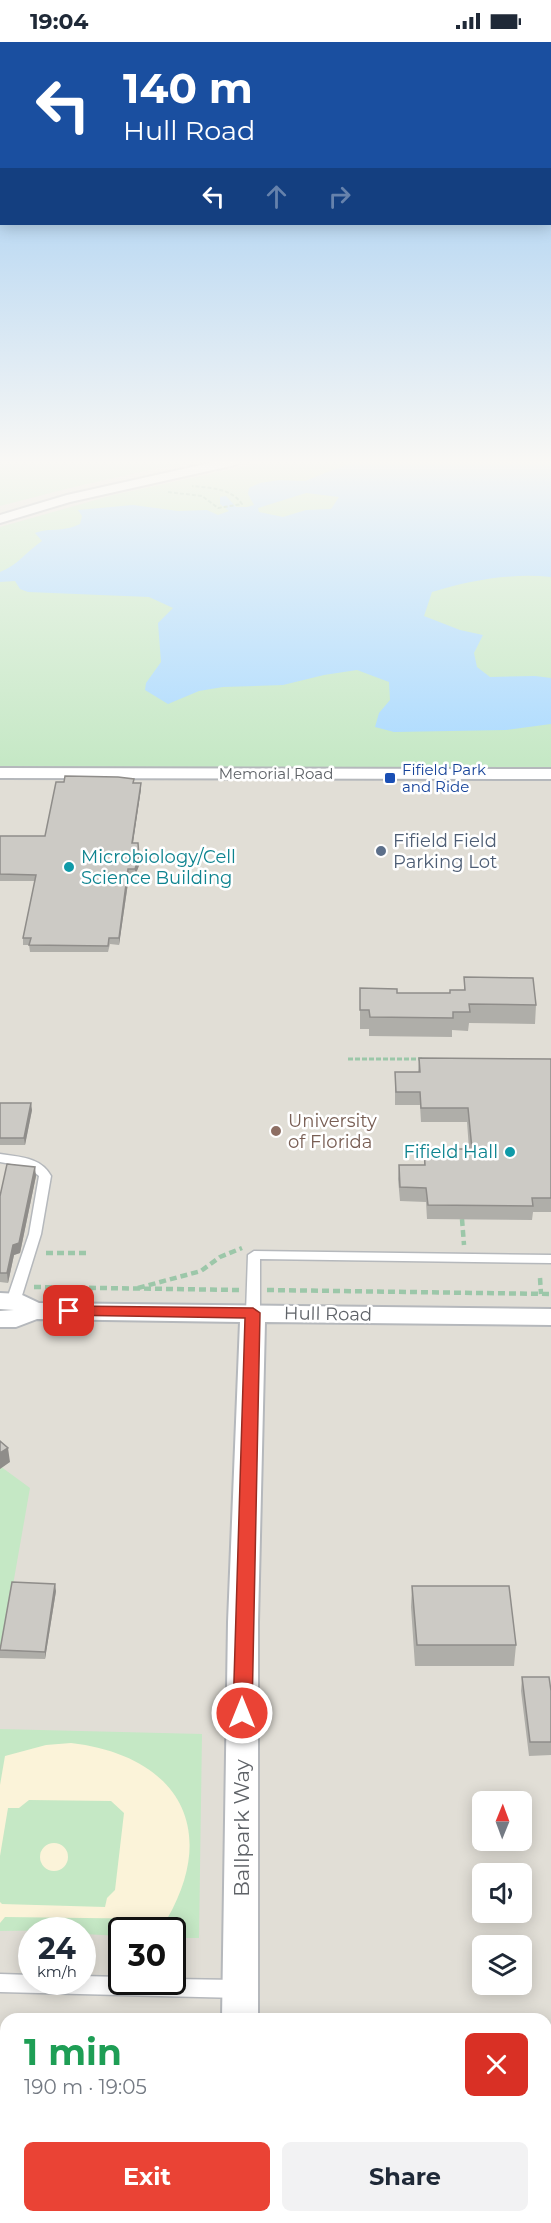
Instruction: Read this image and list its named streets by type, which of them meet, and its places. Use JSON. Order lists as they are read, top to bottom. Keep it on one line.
{"streets":{"street":["Memorial Road","Hull Road","Ballpark Way"]},"crossings":[["Hull Road","Ballpark Way"]],"places":{"transit":["Fifield Park and Ride"],"other":["Fifield Field Parking Lot","Microbiology/Cell Science Building","University of Florida","Fifield Hall"]},"north":"top","page":{"status":"19:04","turn":["140 m","Hull Road"],"speed":"24 km/h","limit":"30","heading":["1 min","190 m · 19:05"],"buttons":["Exit","Share"]}}
